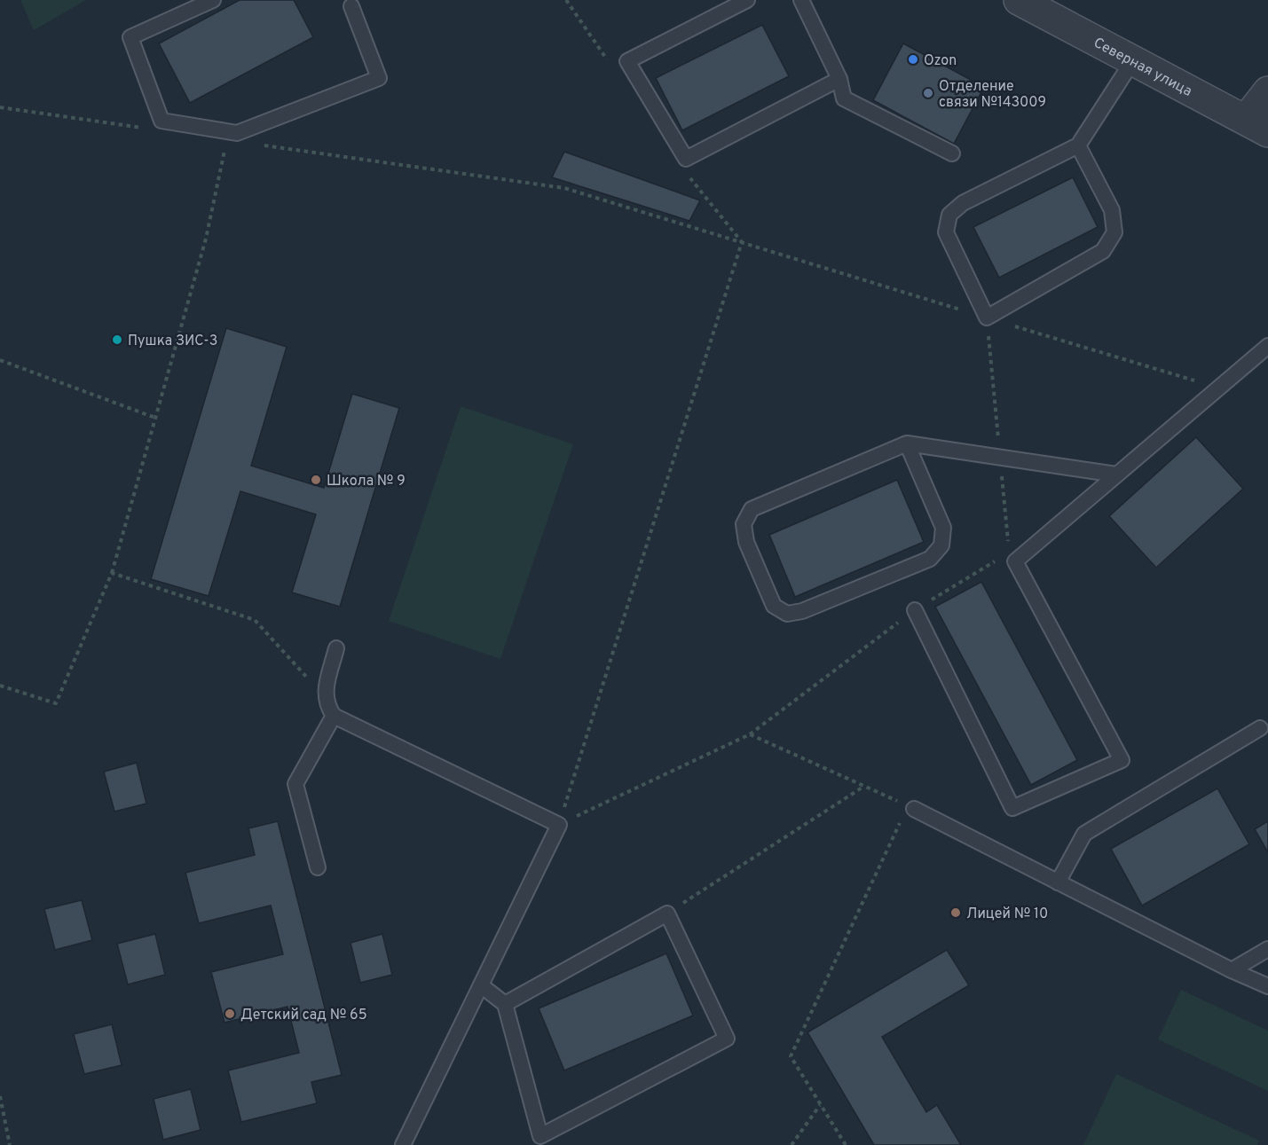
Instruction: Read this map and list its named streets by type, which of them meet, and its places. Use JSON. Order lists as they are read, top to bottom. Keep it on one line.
{"streets":{"street":["Северная улица"]},"places":["Ozon","Отделение связи №143009","Пушка ЗИС-3","Школа № 9","Лицей № 10","Детский сад № 65"]}
